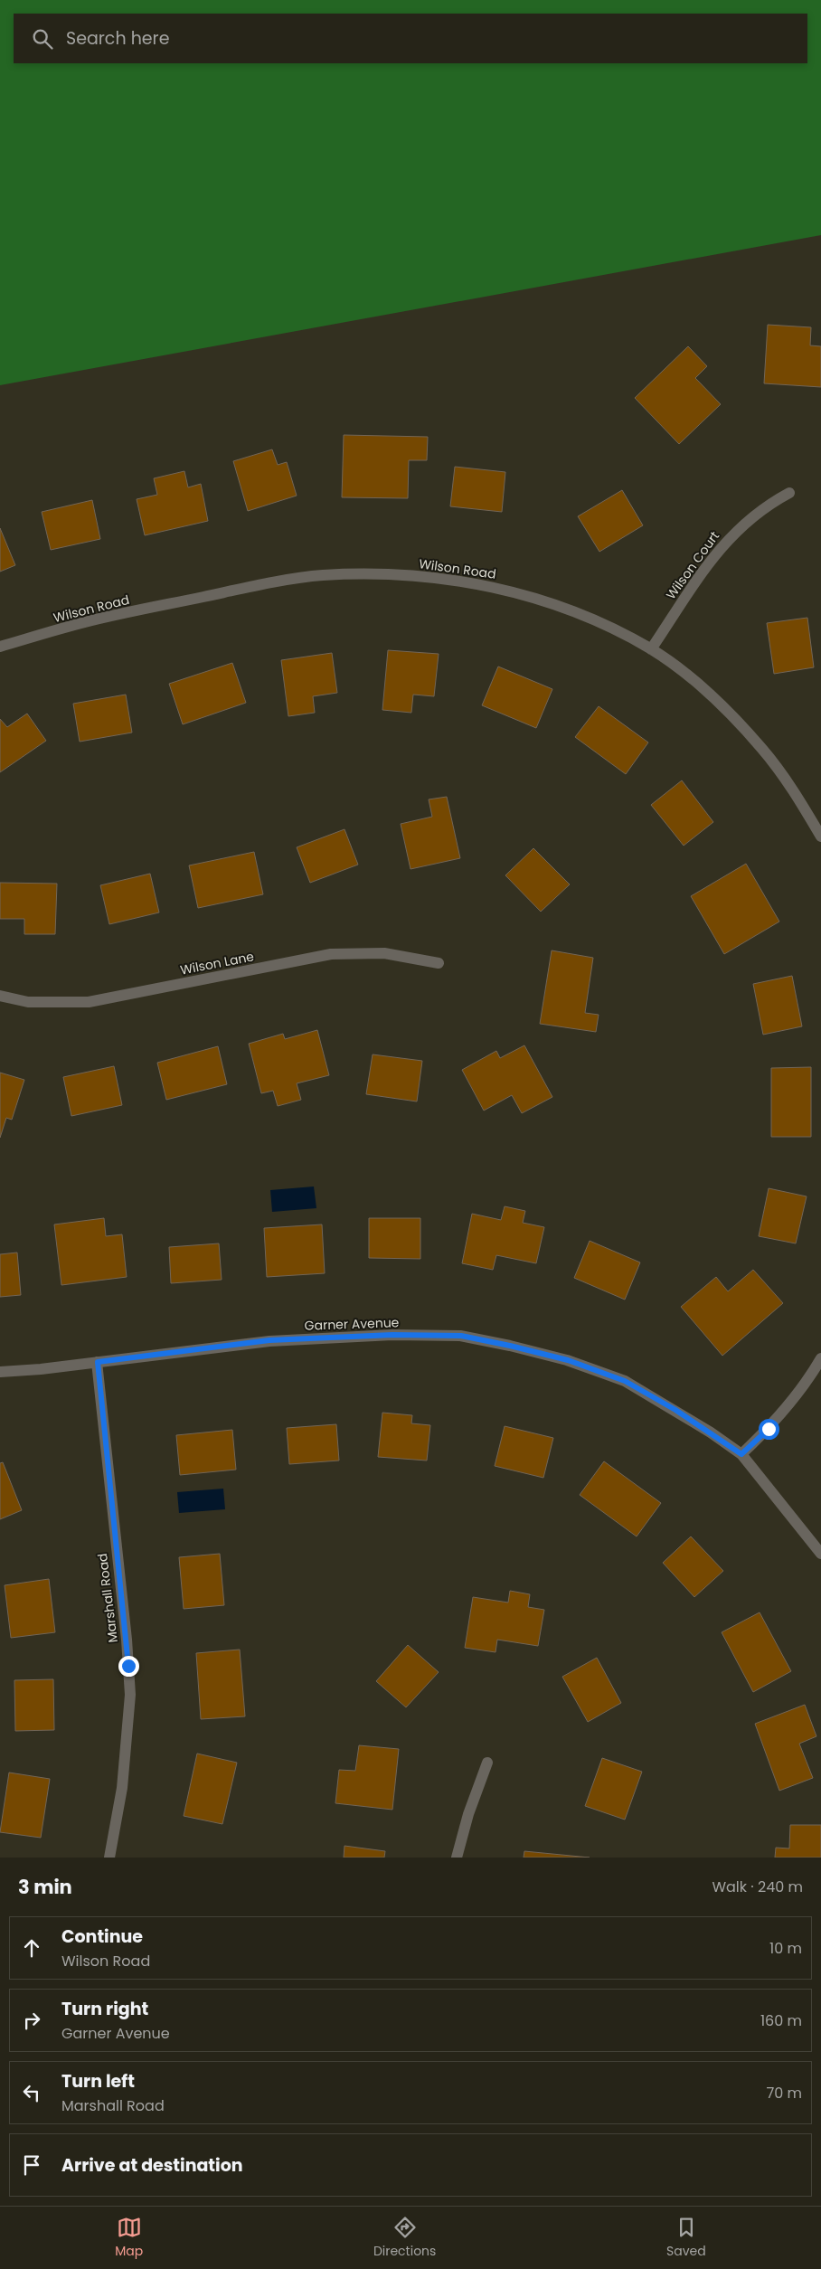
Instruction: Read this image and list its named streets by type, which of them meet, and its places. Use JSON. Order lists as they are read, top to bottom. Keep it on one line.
{"streets":{"street":["Wilson Court","Wilson Road","Wilson Lane","Garner Avenue","Marshall Road"]},"crossings":[["Wilson Court","Wilson Road"],["Garner Avenue","Marshall Road"]],"page":{"search":"Search here","heading":["3 min","Walk · 240 m"],"list":[["Continue","Wilson Road","10 m"],["Turn right","Garner Avenue","160 m"],["Turn left","Marshall Road","70 m"],"Arrive at destination"],"nav":["Map","Directions","Saved"]}}
